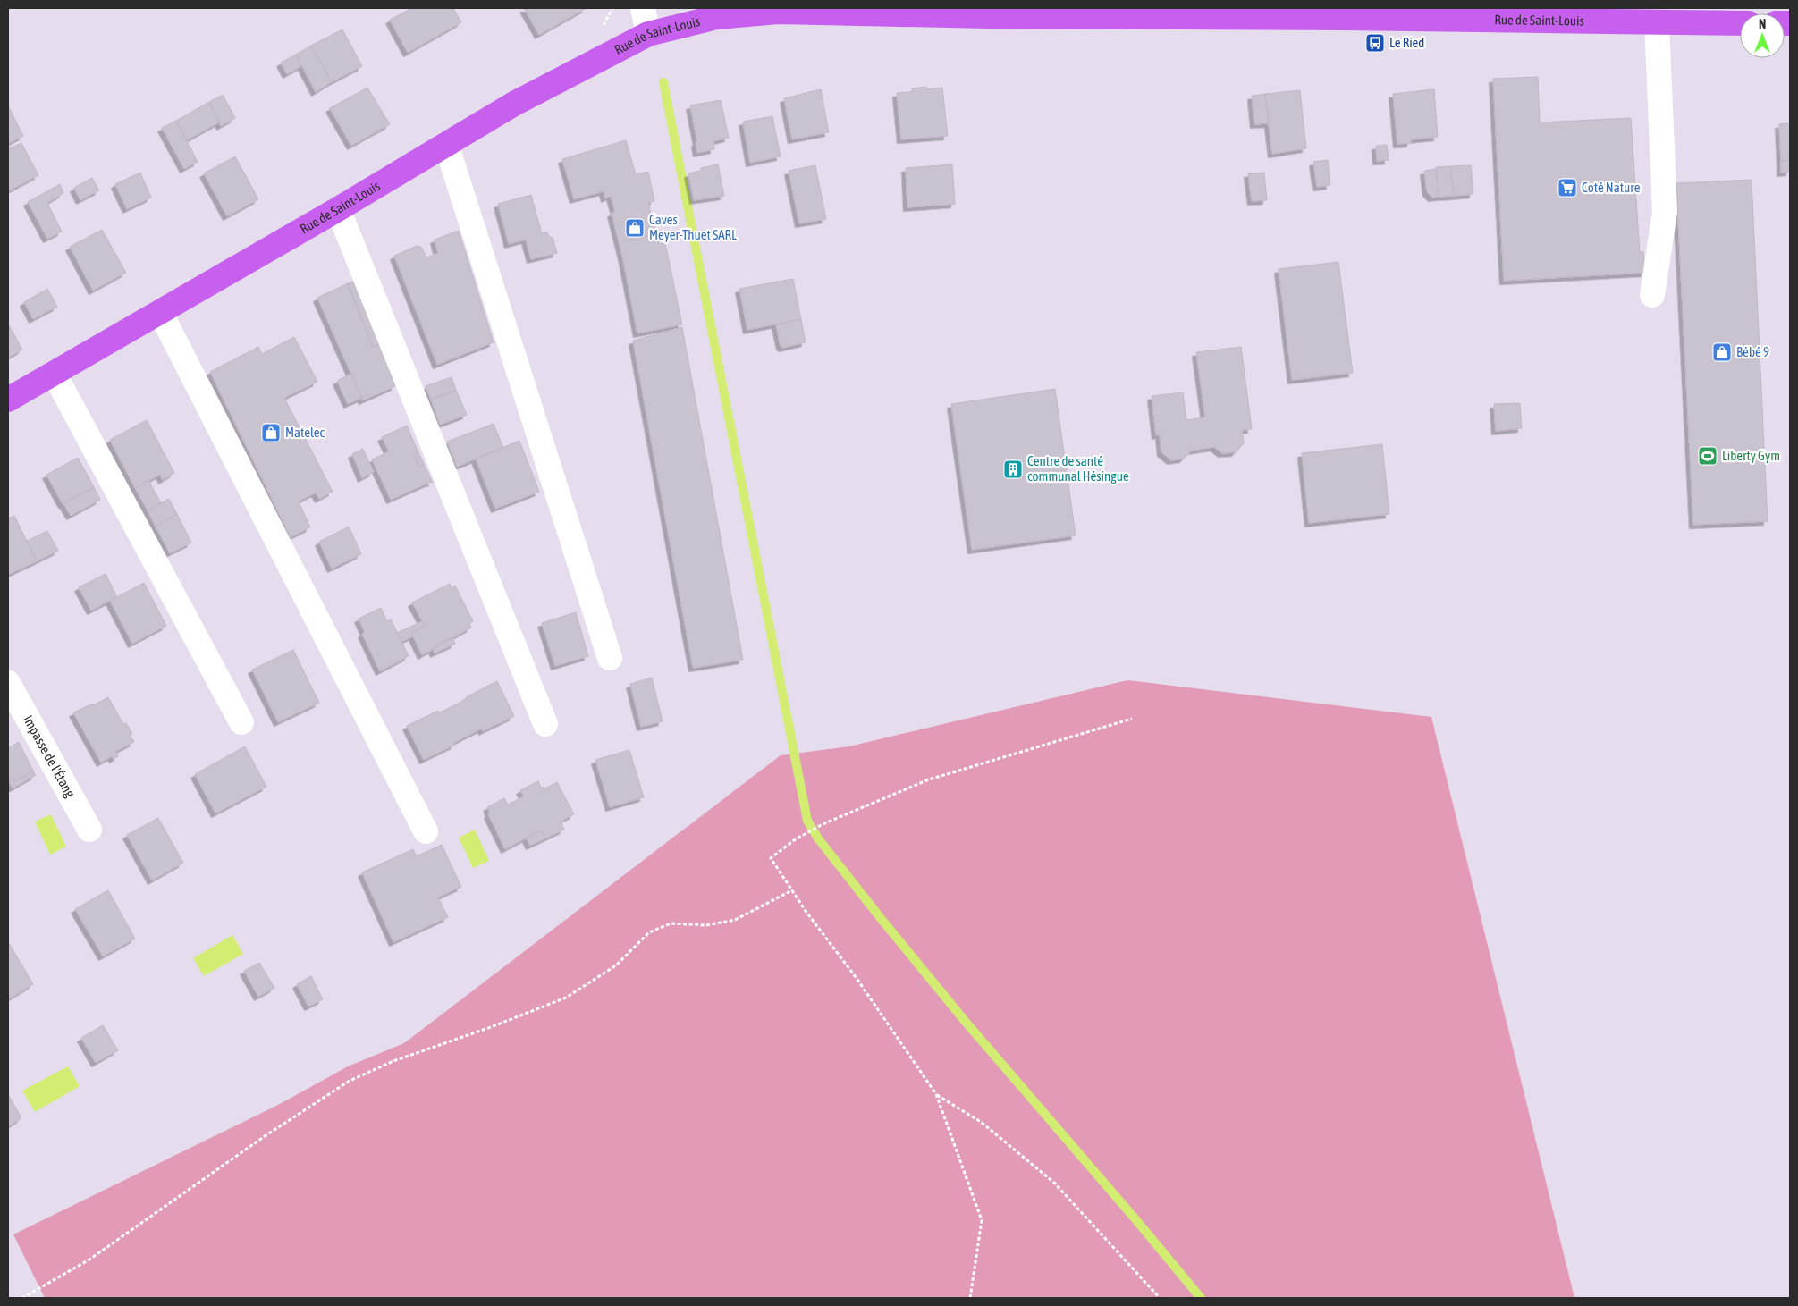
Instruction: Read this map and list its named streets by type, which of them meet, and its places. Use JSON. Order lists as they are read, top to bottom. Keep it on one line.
{"streets":{"main road":["Rue de Saint-Louis"],"street":["Impasse de l'Étang"]},"places":{"bus stop":["Le Ried"],"supermarket":["Coté Nature"],"shop":["Caves Meyer-Thuet SARL","Bébé 9","Matelec"],"sports":["Liberty Gym"],"building":["Centre de santé communal Hésingue"]},"north":"top"}
